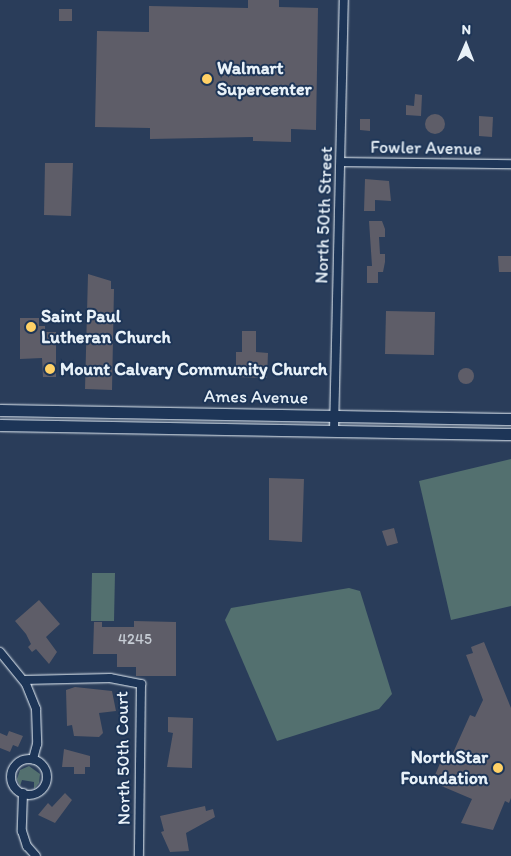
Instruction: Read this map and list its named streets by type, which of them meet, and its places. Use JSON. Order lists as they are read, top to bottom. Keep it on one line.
{"streets":{"main road":["Ames Avenue"],"street":["Fowler Avenue","North 50th Street","North 50th Court"]},"crossings":[["Fowler Avenue","North 50th Street"],["North 50th Street","Ames Avenue"]],"places":["Walmart Supercenter","Saint Paul Lutheran Church","Mount Calvary Community Church","NorthStar Foundation"],"house_numbers":["4245"],"north":"top"}
